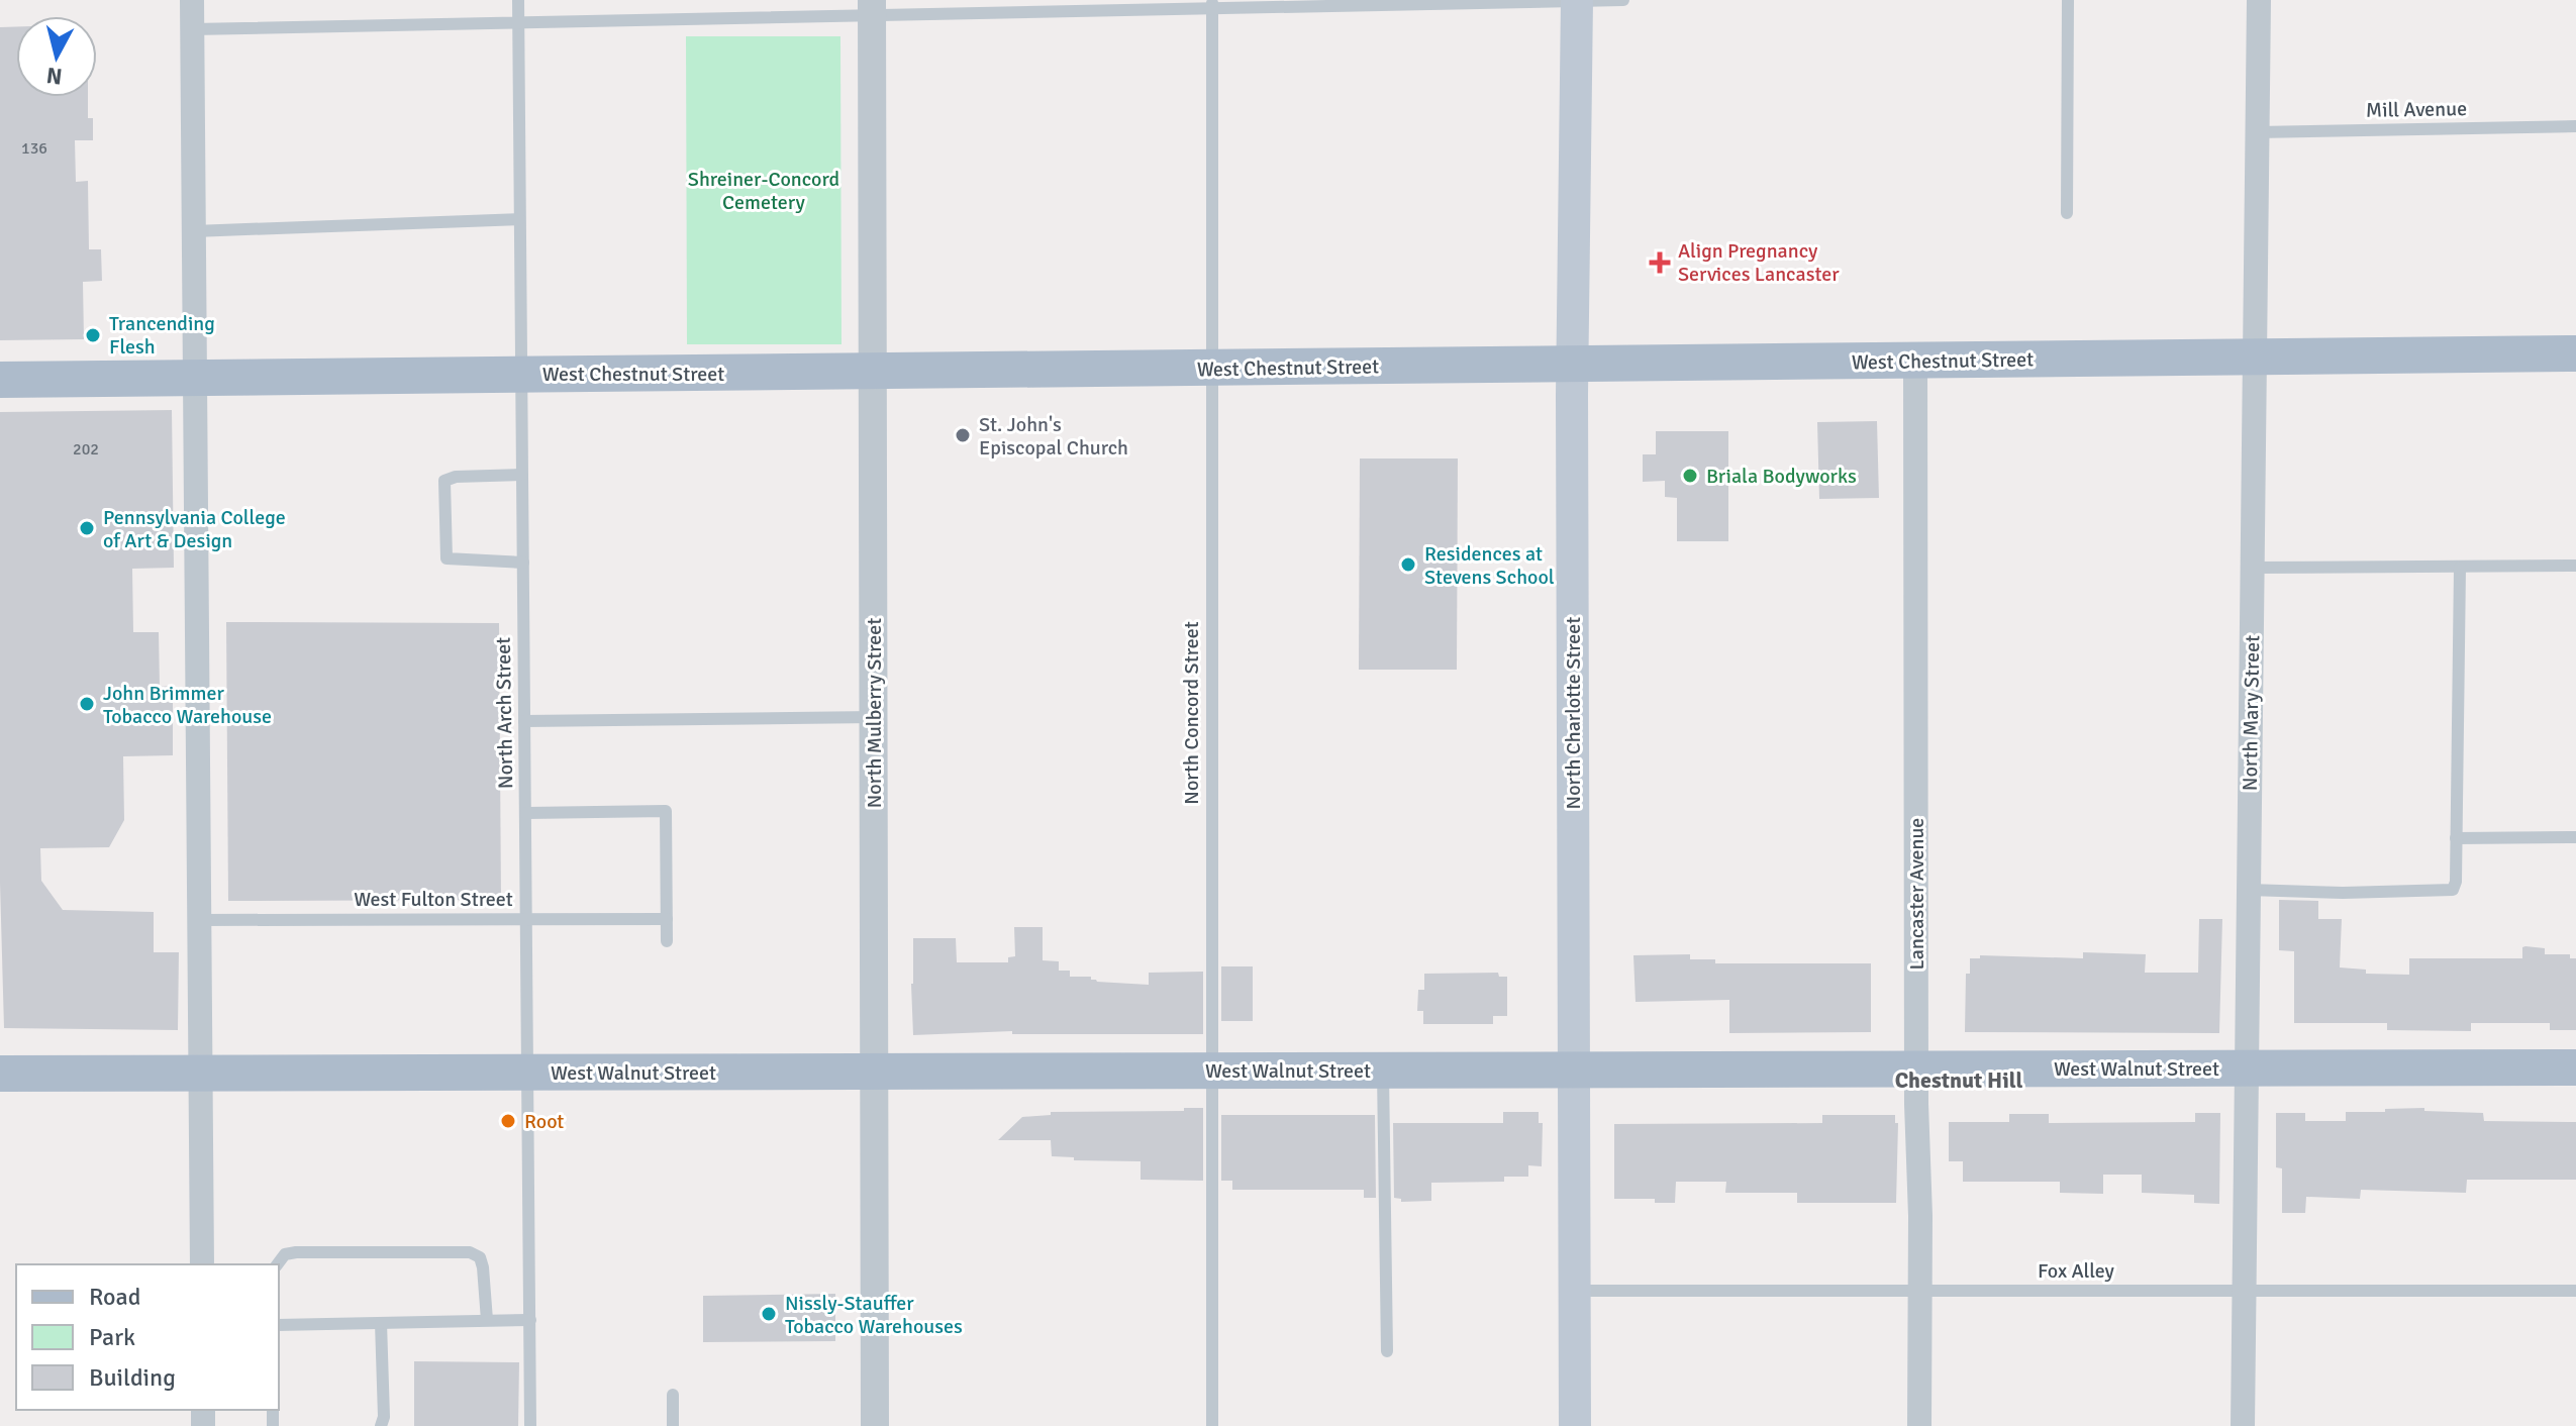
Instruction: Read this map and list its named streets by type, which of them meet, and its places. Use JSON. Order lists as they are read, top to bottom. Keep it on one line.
{"streets":{"main road":["West Chestnut Street","North Charlotte Street","West Walnut Street"],"street":["North Mulberry Street","North Mary Street","Lancaster Avenue"],"lane":["Mill Avenue","North Arch Street","North Concord Street","West Fulton Street","Fox Alley"]},"crossings":[["Mill Avenue","North Mary Street"],["West Chestnut Street","North Arch Street"],["West Chestnut Street","North Mulberry Street"],["West Chestnut Street","North Concord Street"],["West Chestnut Street","North Charlotte Street"],["West Chestnut Street","North Mary Street"],["West Chestnut Street","Lancaster Avenue"],["North Arch Street","West Fulton Street"],["North Arch Street","West Walnut Street"],["North Mulberry Street","West Walnut Street"],["North Concord Street","West Walnut Street"],["North Charlotte Street","West Walnut Street"],["North Charlotte Street","Fox Alley"],["North Mary Street","West Walnut Street"],["North Mary Street","Fox Alley"],["Lancaster Avenue","West Walnut Street"],["Lancaster Avenue","Fox Alley"]],"districts":["Chestnut Hill"],"parks":["Shreiner-Concord Cemetery"],"places":{"health":["Align Pregnancy Services Lancaster"],"other":["Trancending Flesh","St. John's Episcopal Church","Briala Bodyworks","Pennsylvania College of Art & Design","Residences at Stevens School","John Brimmer Tobacco Warehouse","Root","Nissly-Stauffer Tobacco Warehouses"]},"house_numbers":["136","202"],"legend":["Road","Park","Building"],"north":"bottom"}
